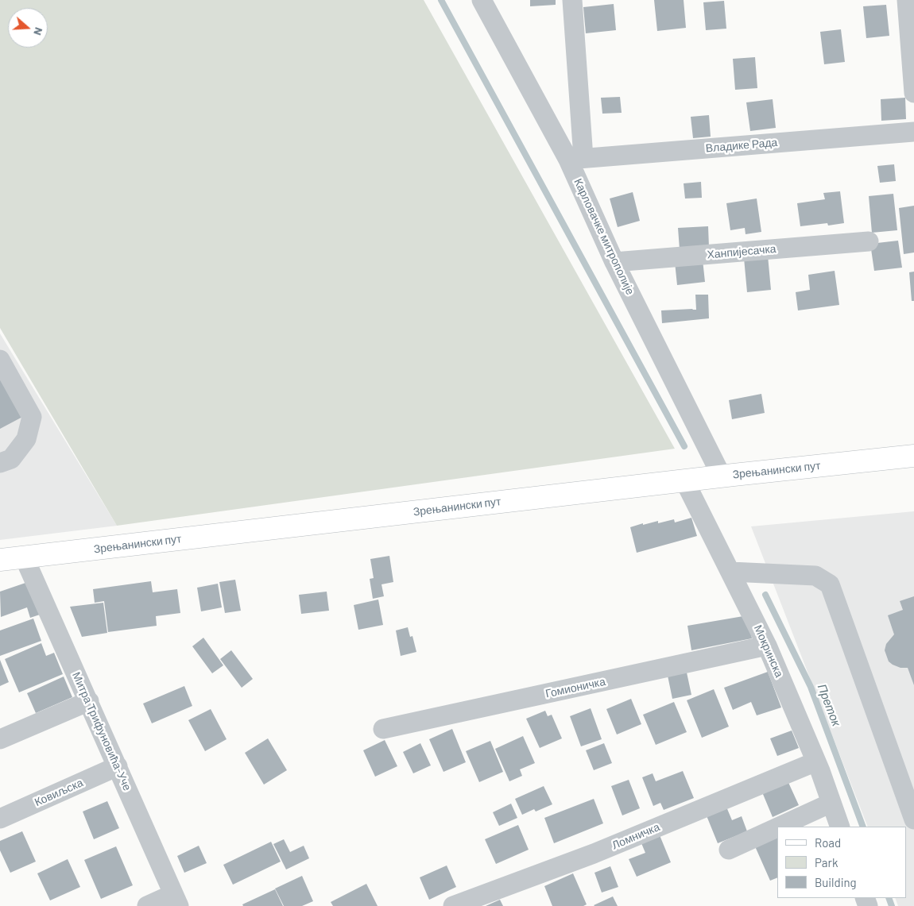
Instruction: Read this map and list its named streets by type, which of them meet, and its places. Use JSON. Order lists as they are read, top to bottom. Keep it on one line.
{"streets":{"main road":["Зрењанински пут"],"street":["Владике Рада","Карловачке митрополије","Ханпијесачка","Мокринска","Гомионичка","Митра Трифуновића-Уче","Ковиљска","Ломничка"]},"crossings":[["Владике Рада","Карловачке митрополије"],["Карловачке митрополије","Ханпијесачка"],["Карловачке митрополије","Зрењанински пут"],["Зрењанински пут","Мокринска"],["Зрењанински пут","Митра Трифуновића-Уче"],["Мокринска","Гомионичка"],["Мокринска","Ломничка"],["Митра Трифуновића-Уче","Ковиљска"]],"water":["Преток"],"legend":["Road","Park","Building"],"north":"right"}
